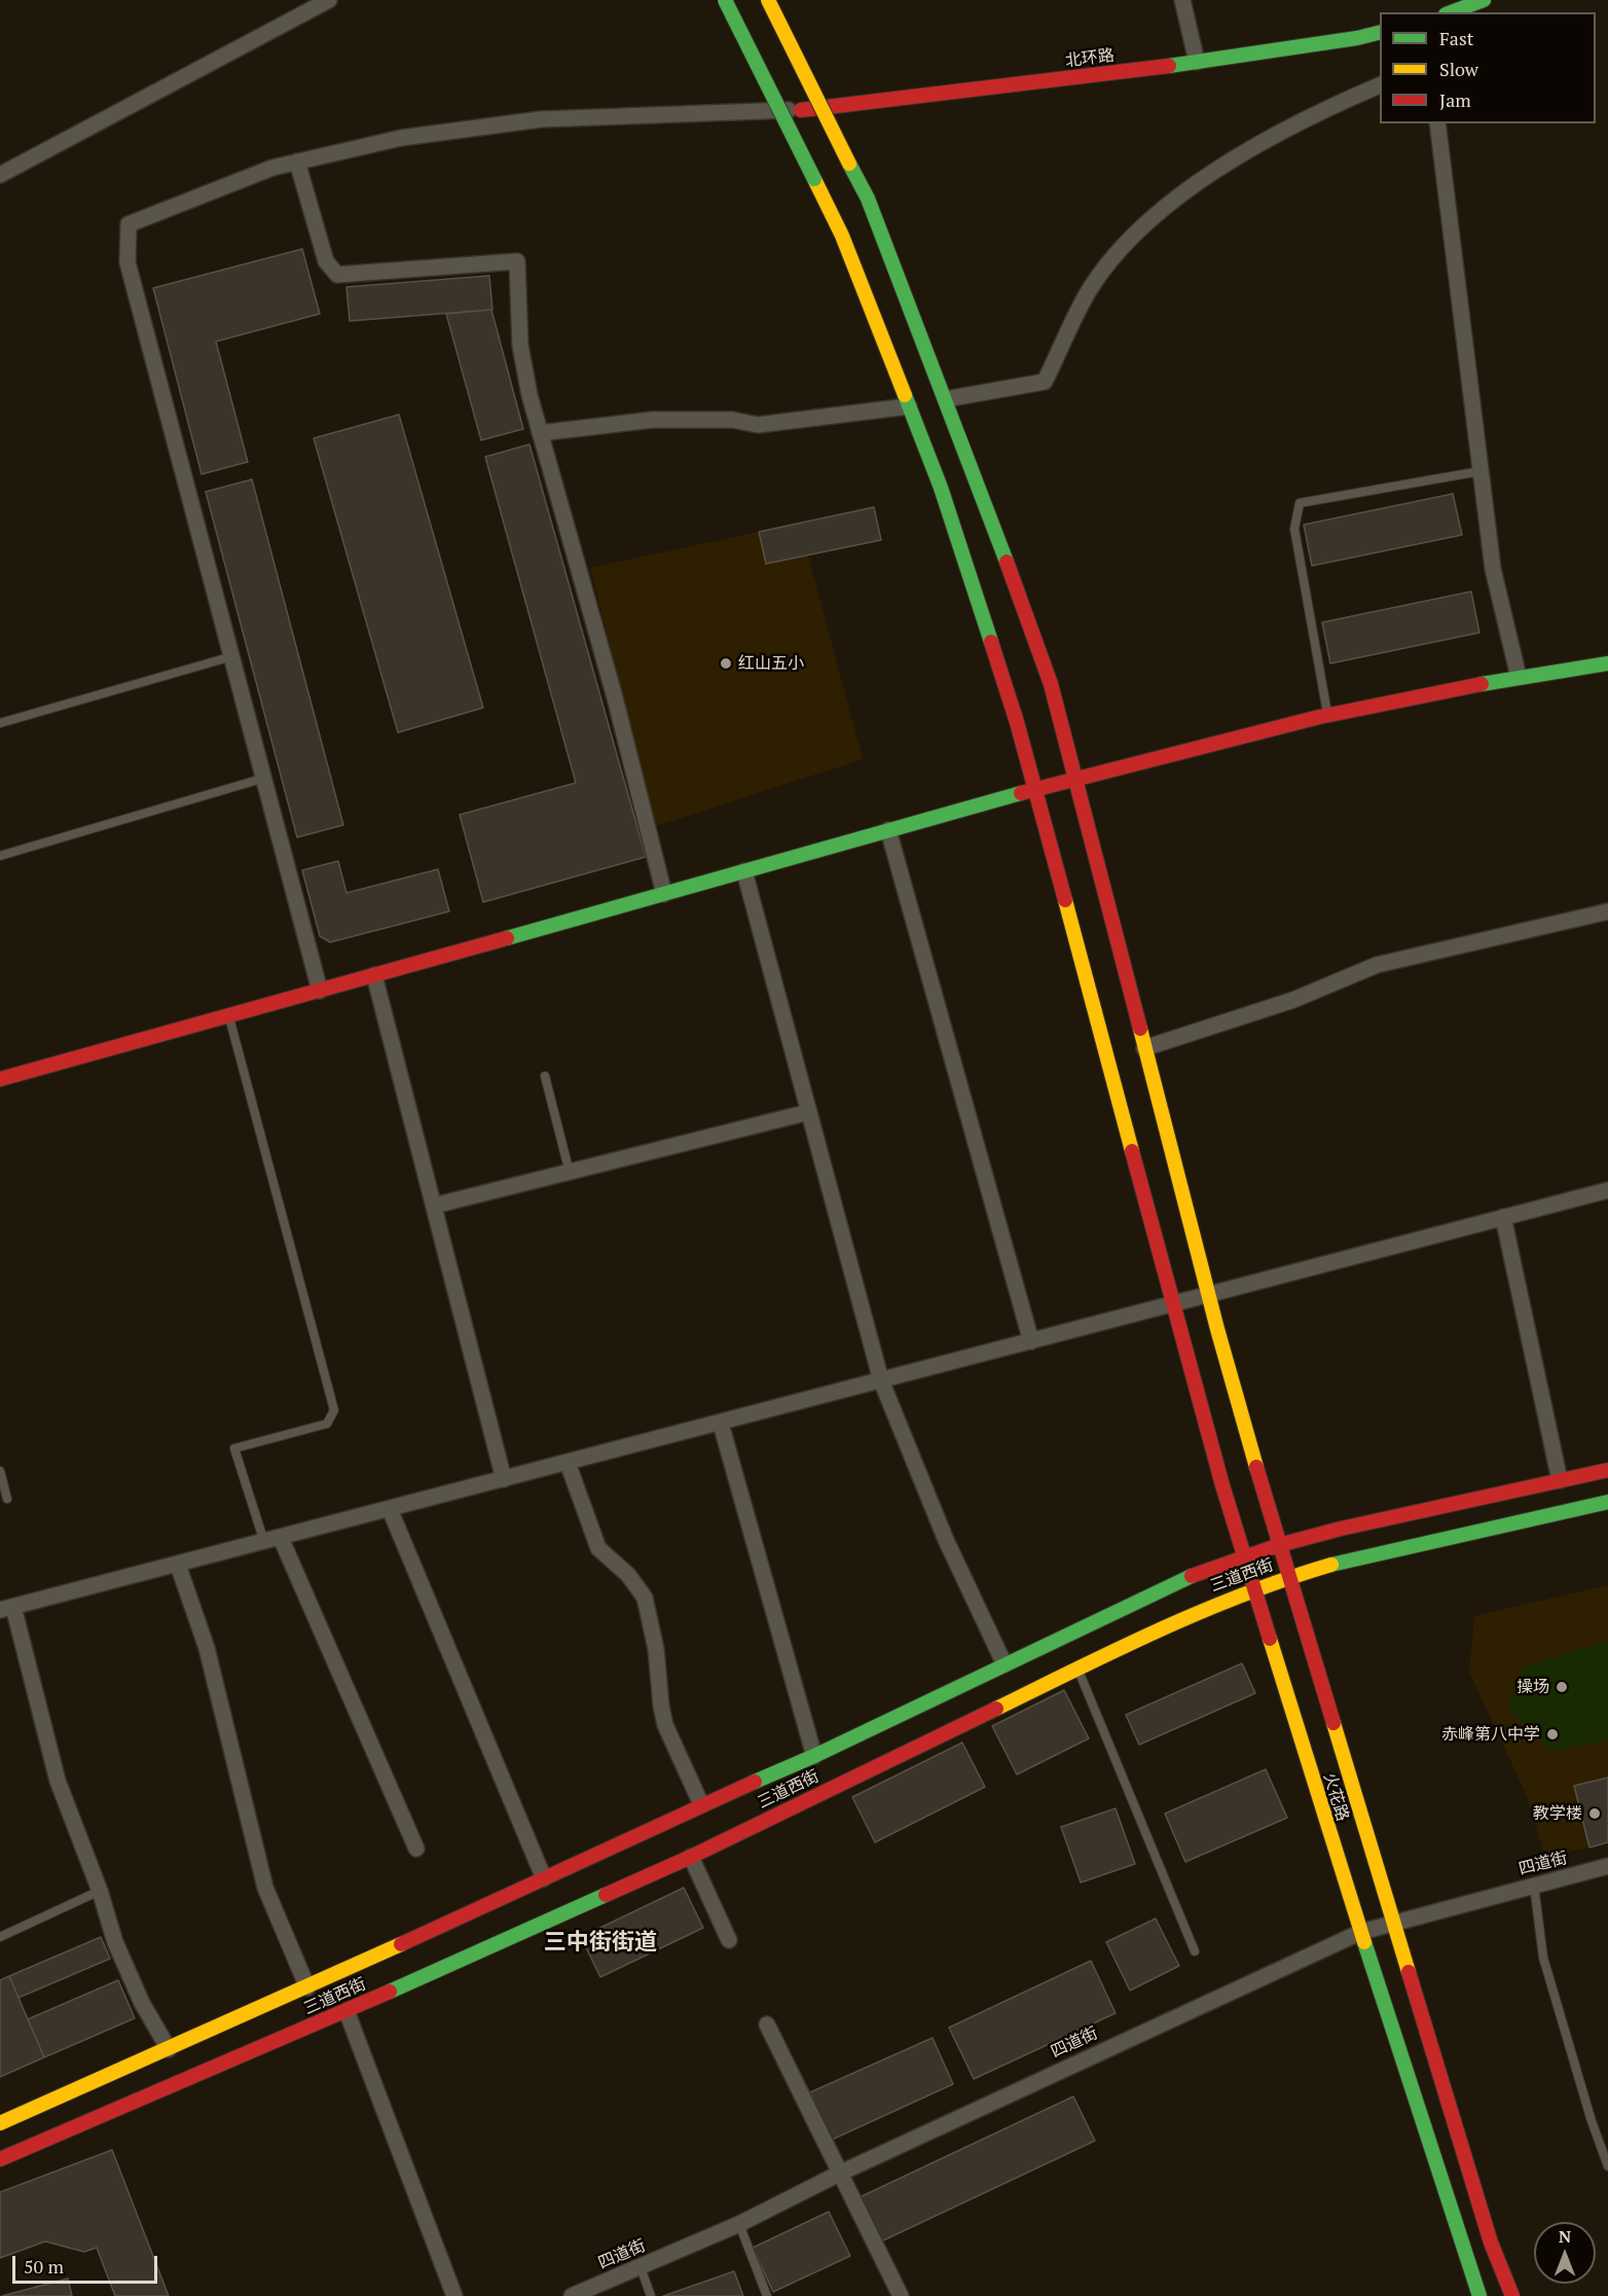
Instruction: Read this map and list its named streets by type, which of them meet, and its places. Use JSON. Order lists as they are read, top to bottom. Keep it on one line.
{"streets":{"street":["北环路","三道西街","火花路","四道街"]},"crossings":[["三道西街","火花路"],["火花路","四道街"]],"districts":["三中街街道"],"places":["红山五小","操场","赤峰第八中学","教学楼"],"legend":["Fast","Slow","Jam"],"scale_bar":"50 m","north":"top"}
